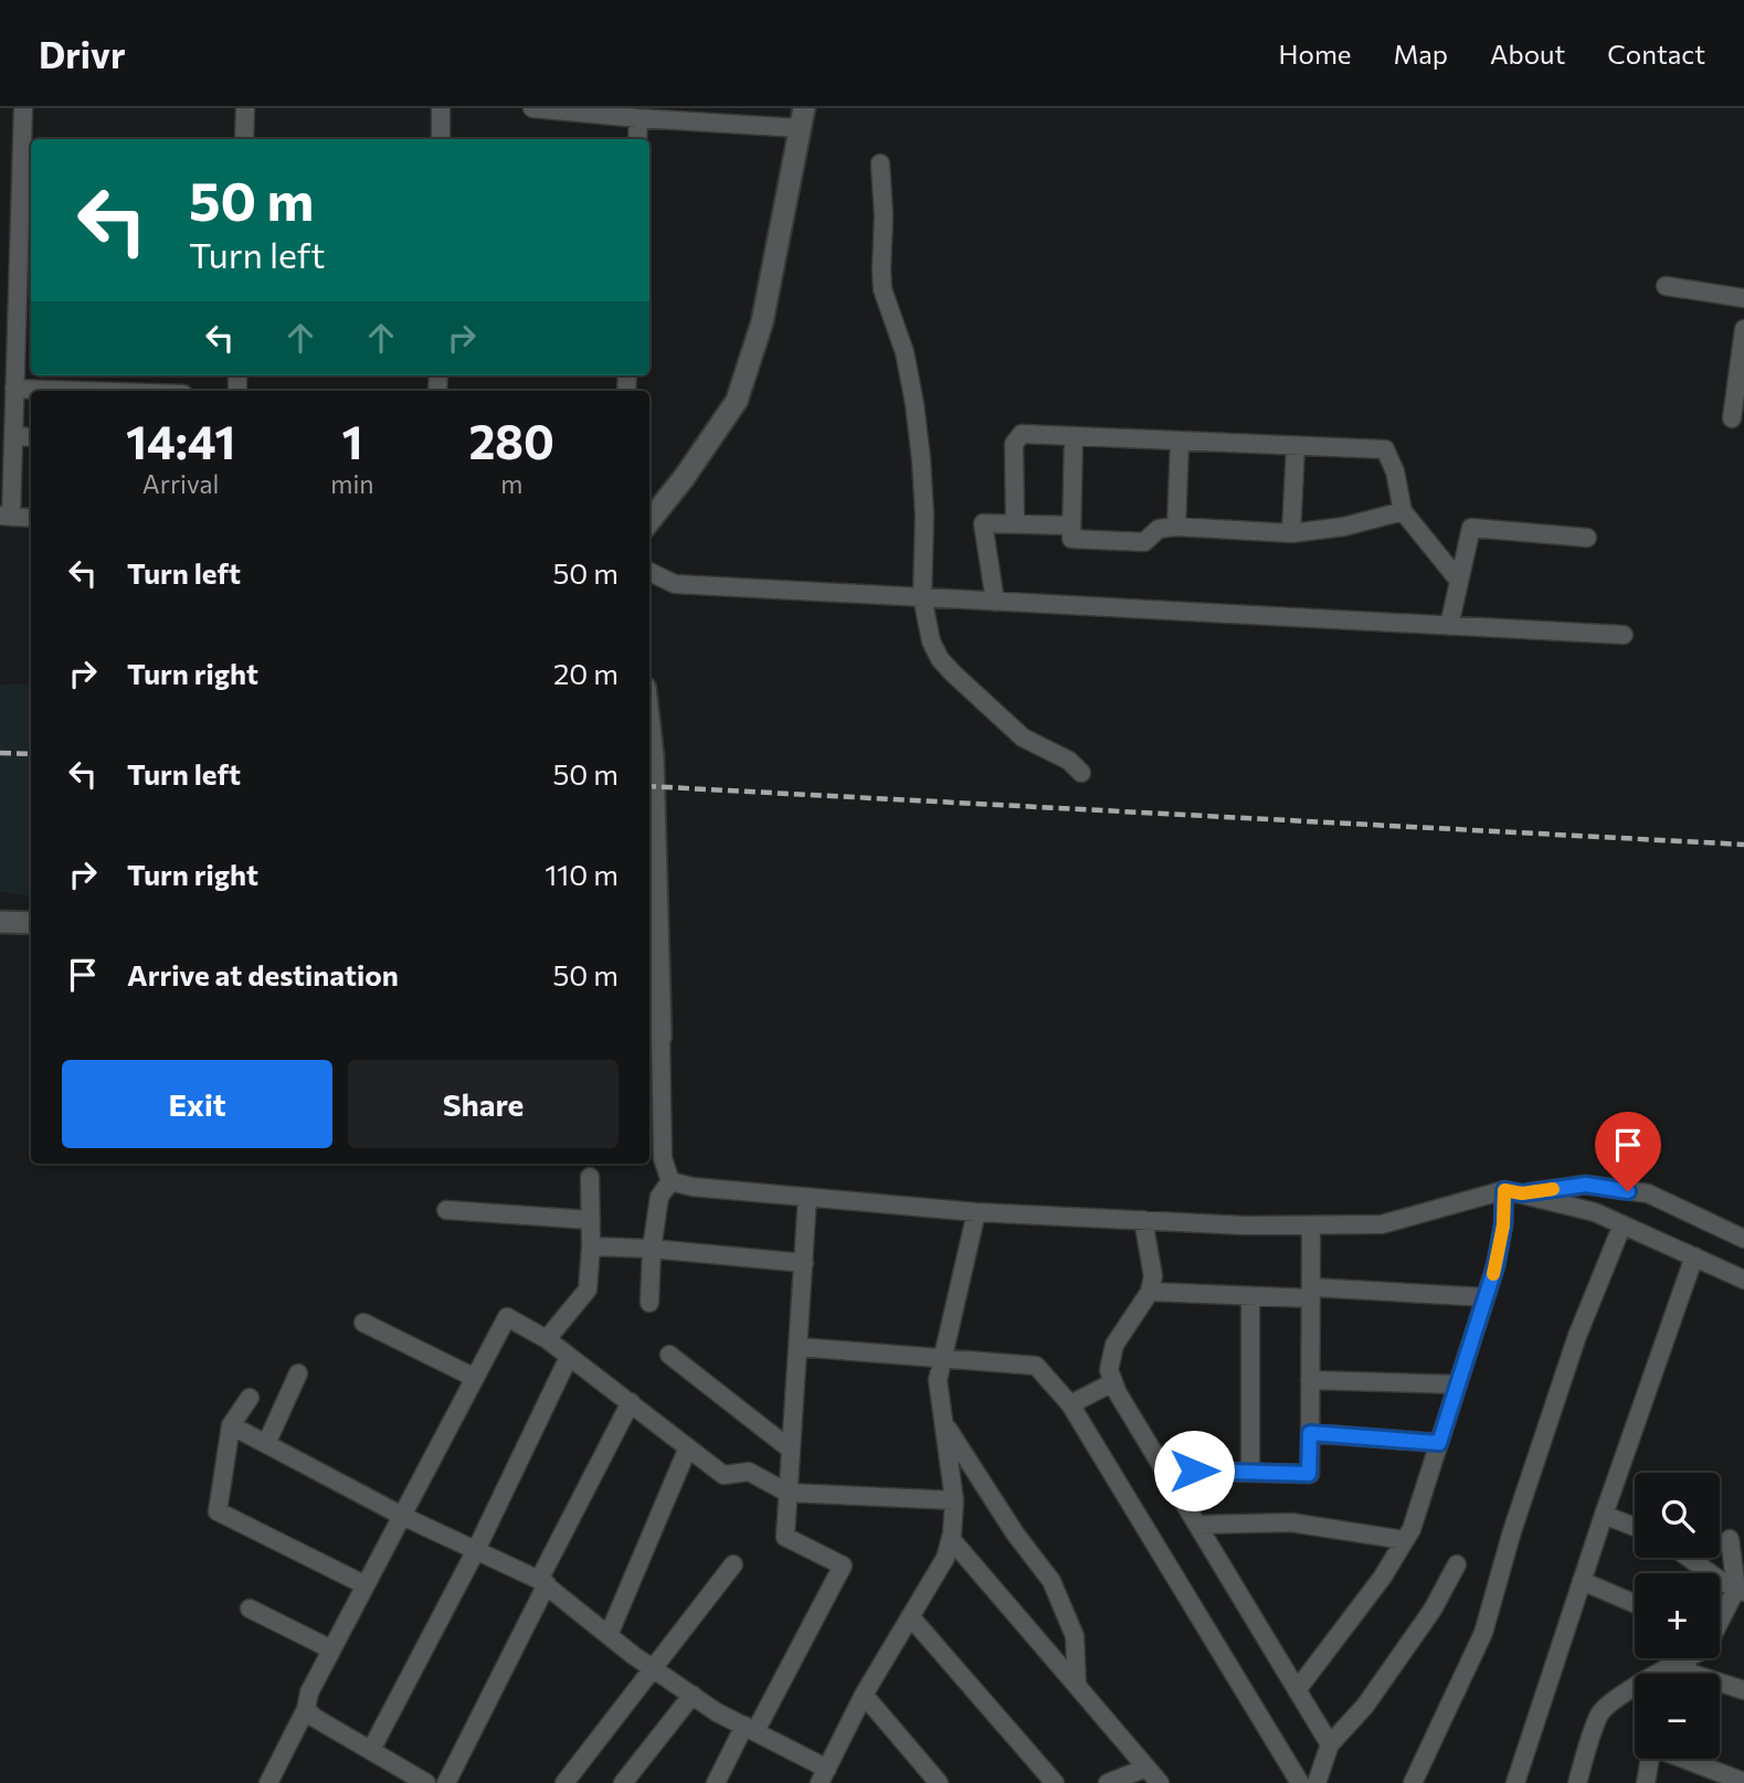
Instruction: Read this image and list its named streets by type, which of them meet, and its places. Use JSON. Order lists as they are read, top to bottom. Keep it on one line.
{"page":{"header":"Drivr","nav":["Home","Map","About","Contact"],"turn":["50 m","Turn left"],"eta":["14:41","Arrival","1","min","280","m"],"list":[{"name":"Turn left","value":"50 m"},{"name":"Turn right","value":"20 m"},{"name":"Turn left","value":"50 m"},{"name":"Turn right","value":"110 m"},{"name":"Arrive at destination","value":"50 m"}],"buttons":["Exit","Share"],"map_buttons":["+","−"]}}
